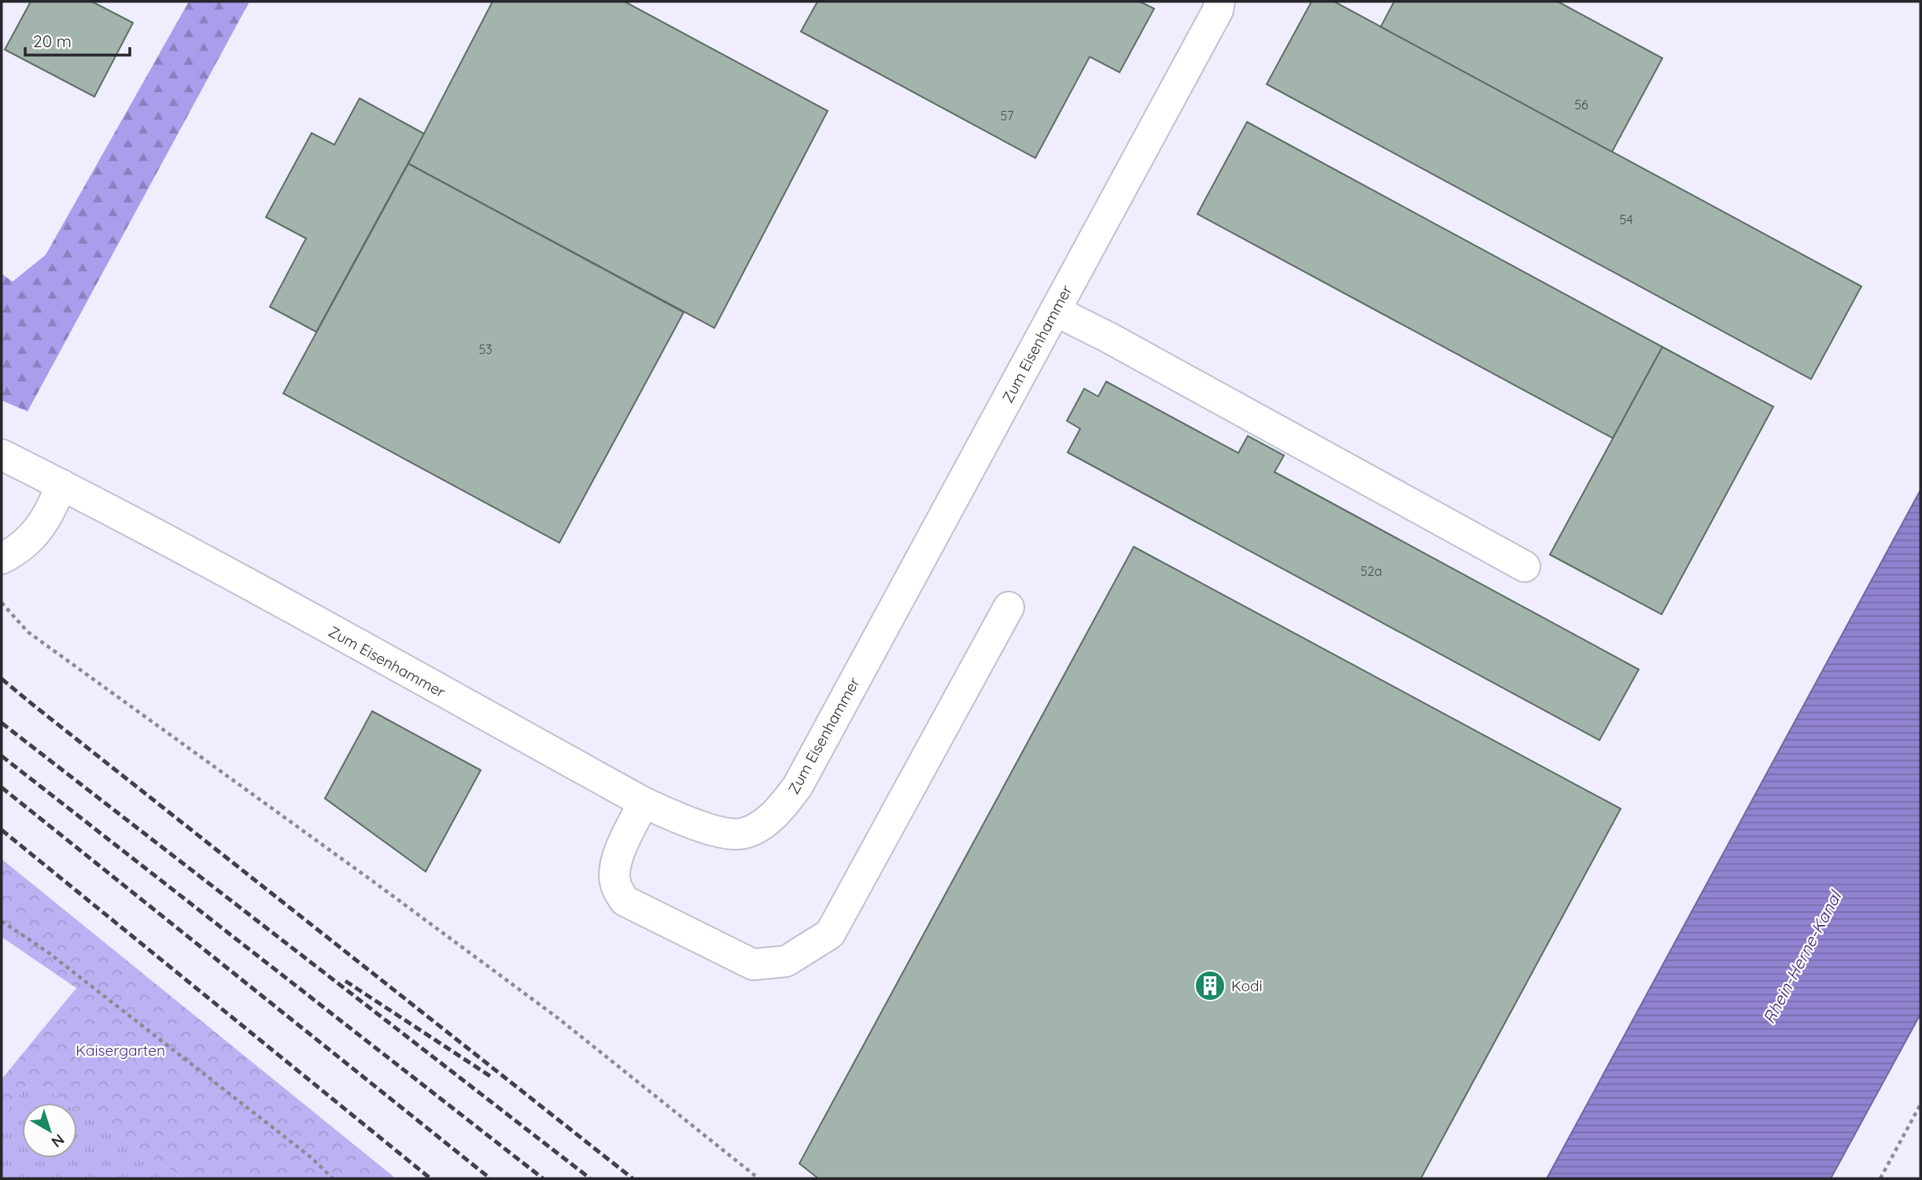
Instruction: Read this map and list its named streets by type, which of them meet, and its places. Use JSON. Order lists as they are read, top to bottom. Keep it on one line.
{"streets":{"street":["Zum Eisenhammer"]},"water":["Rhein-Herne-Kanal"],"parks":["Kaisergarten"],"places":{"building":["Kodi"]},"house_numbers":["56","57","54","53","52a"],"scale_bar":"20 m","north":"bottom right"}
